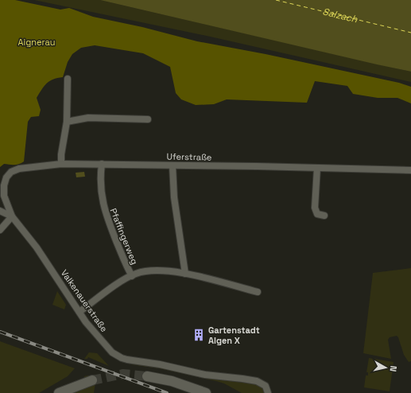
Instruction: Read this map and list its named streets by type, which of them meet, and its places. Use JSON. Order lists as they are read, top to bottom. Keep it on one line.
{"streets":{"street":["Uferstraße","Pfaffingerweg","Valkenauerstraße"]},"crossings":[["Uferstraße","Pfaffingerweg"]],"water":["Salzach"],"parks":["Aignerau"],"places":{"building":["Gartenstadt Aigen X"]},"north":"right"}
